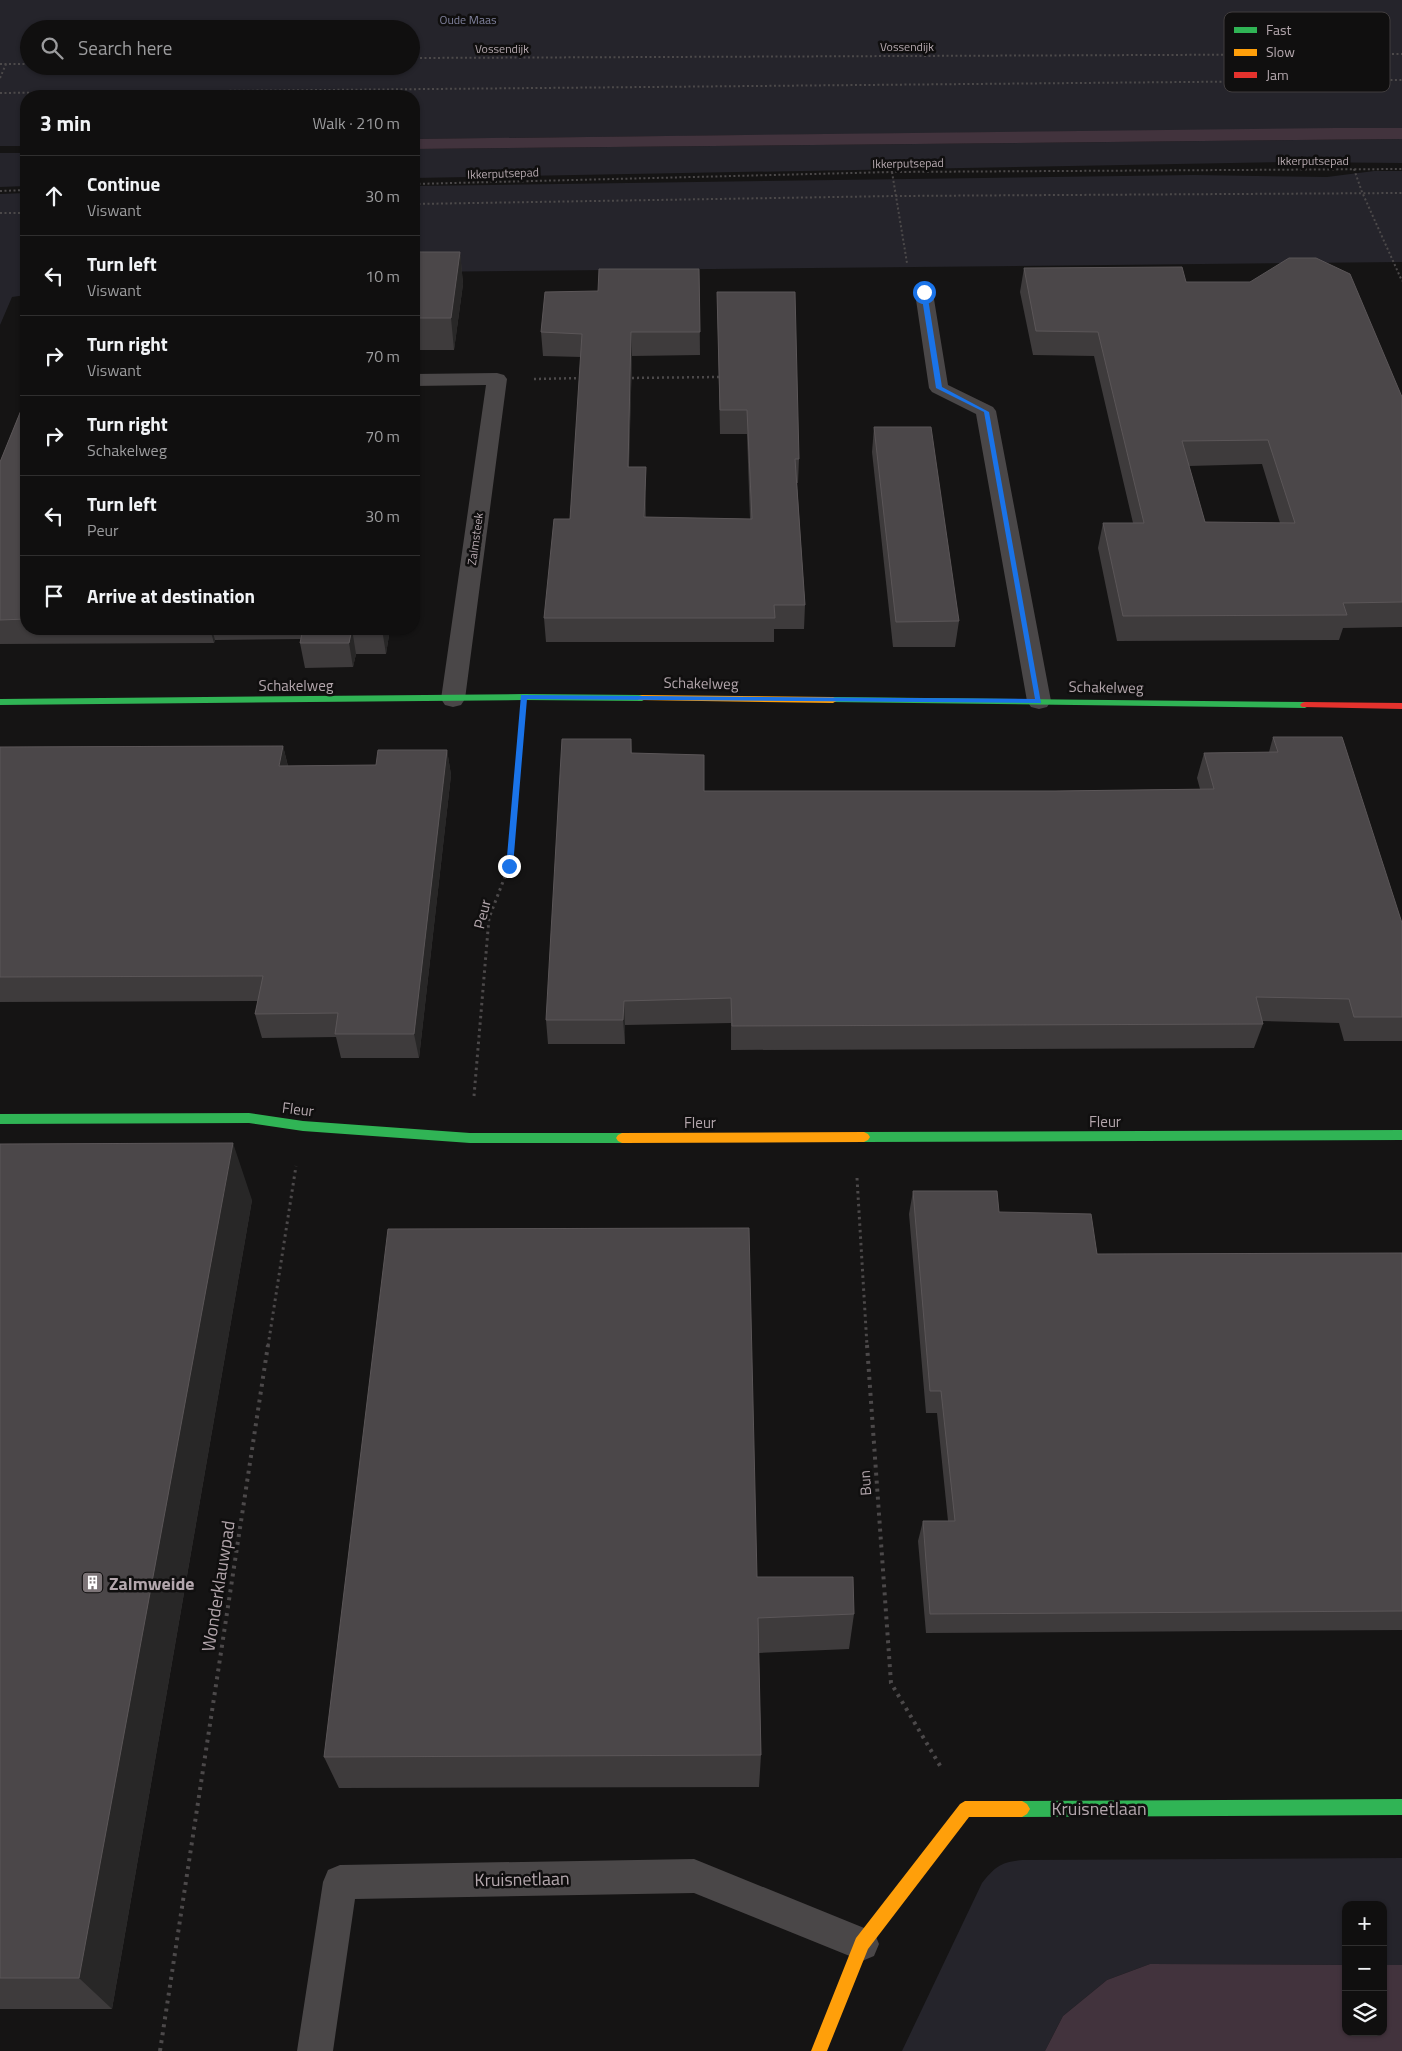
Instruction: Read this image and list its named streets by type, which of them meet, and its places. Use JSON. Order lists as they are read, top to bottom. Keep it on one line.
{"streets":{"street":["Zalmsteek","Schakelweg","Fleur","Kruisnetlaan"],"path":["Vossendijk","Ikkerputsepad","Peur","Bun","Wonderklauwpad"]},"crossings":[["Zalmsteek","Schakelweg"],["Schakelweg","Peur"],["Peur","Fleur"],["Fleur","Bun"],["Fleur","Wonderklauwpad"],["Bun","Kruisnetlaan"]],"parks":["Oude Maas"],"places":{"building":["Zalmweide"]},"legend":["Fast","Slow","Jam"],"page":{"search":"Search here","heading":["3 min","Walk · 210 m"],"list":[["Continue","Viswant","30 m"],["Turn left","Viswant","10 m"],["Turn right","Viswant","70 m"],["Turn right","Schakelweg","70 m"],["Turn left","Peur","30 m"],"Arrive at destination"],"map_buttons":["+","−"]}}
